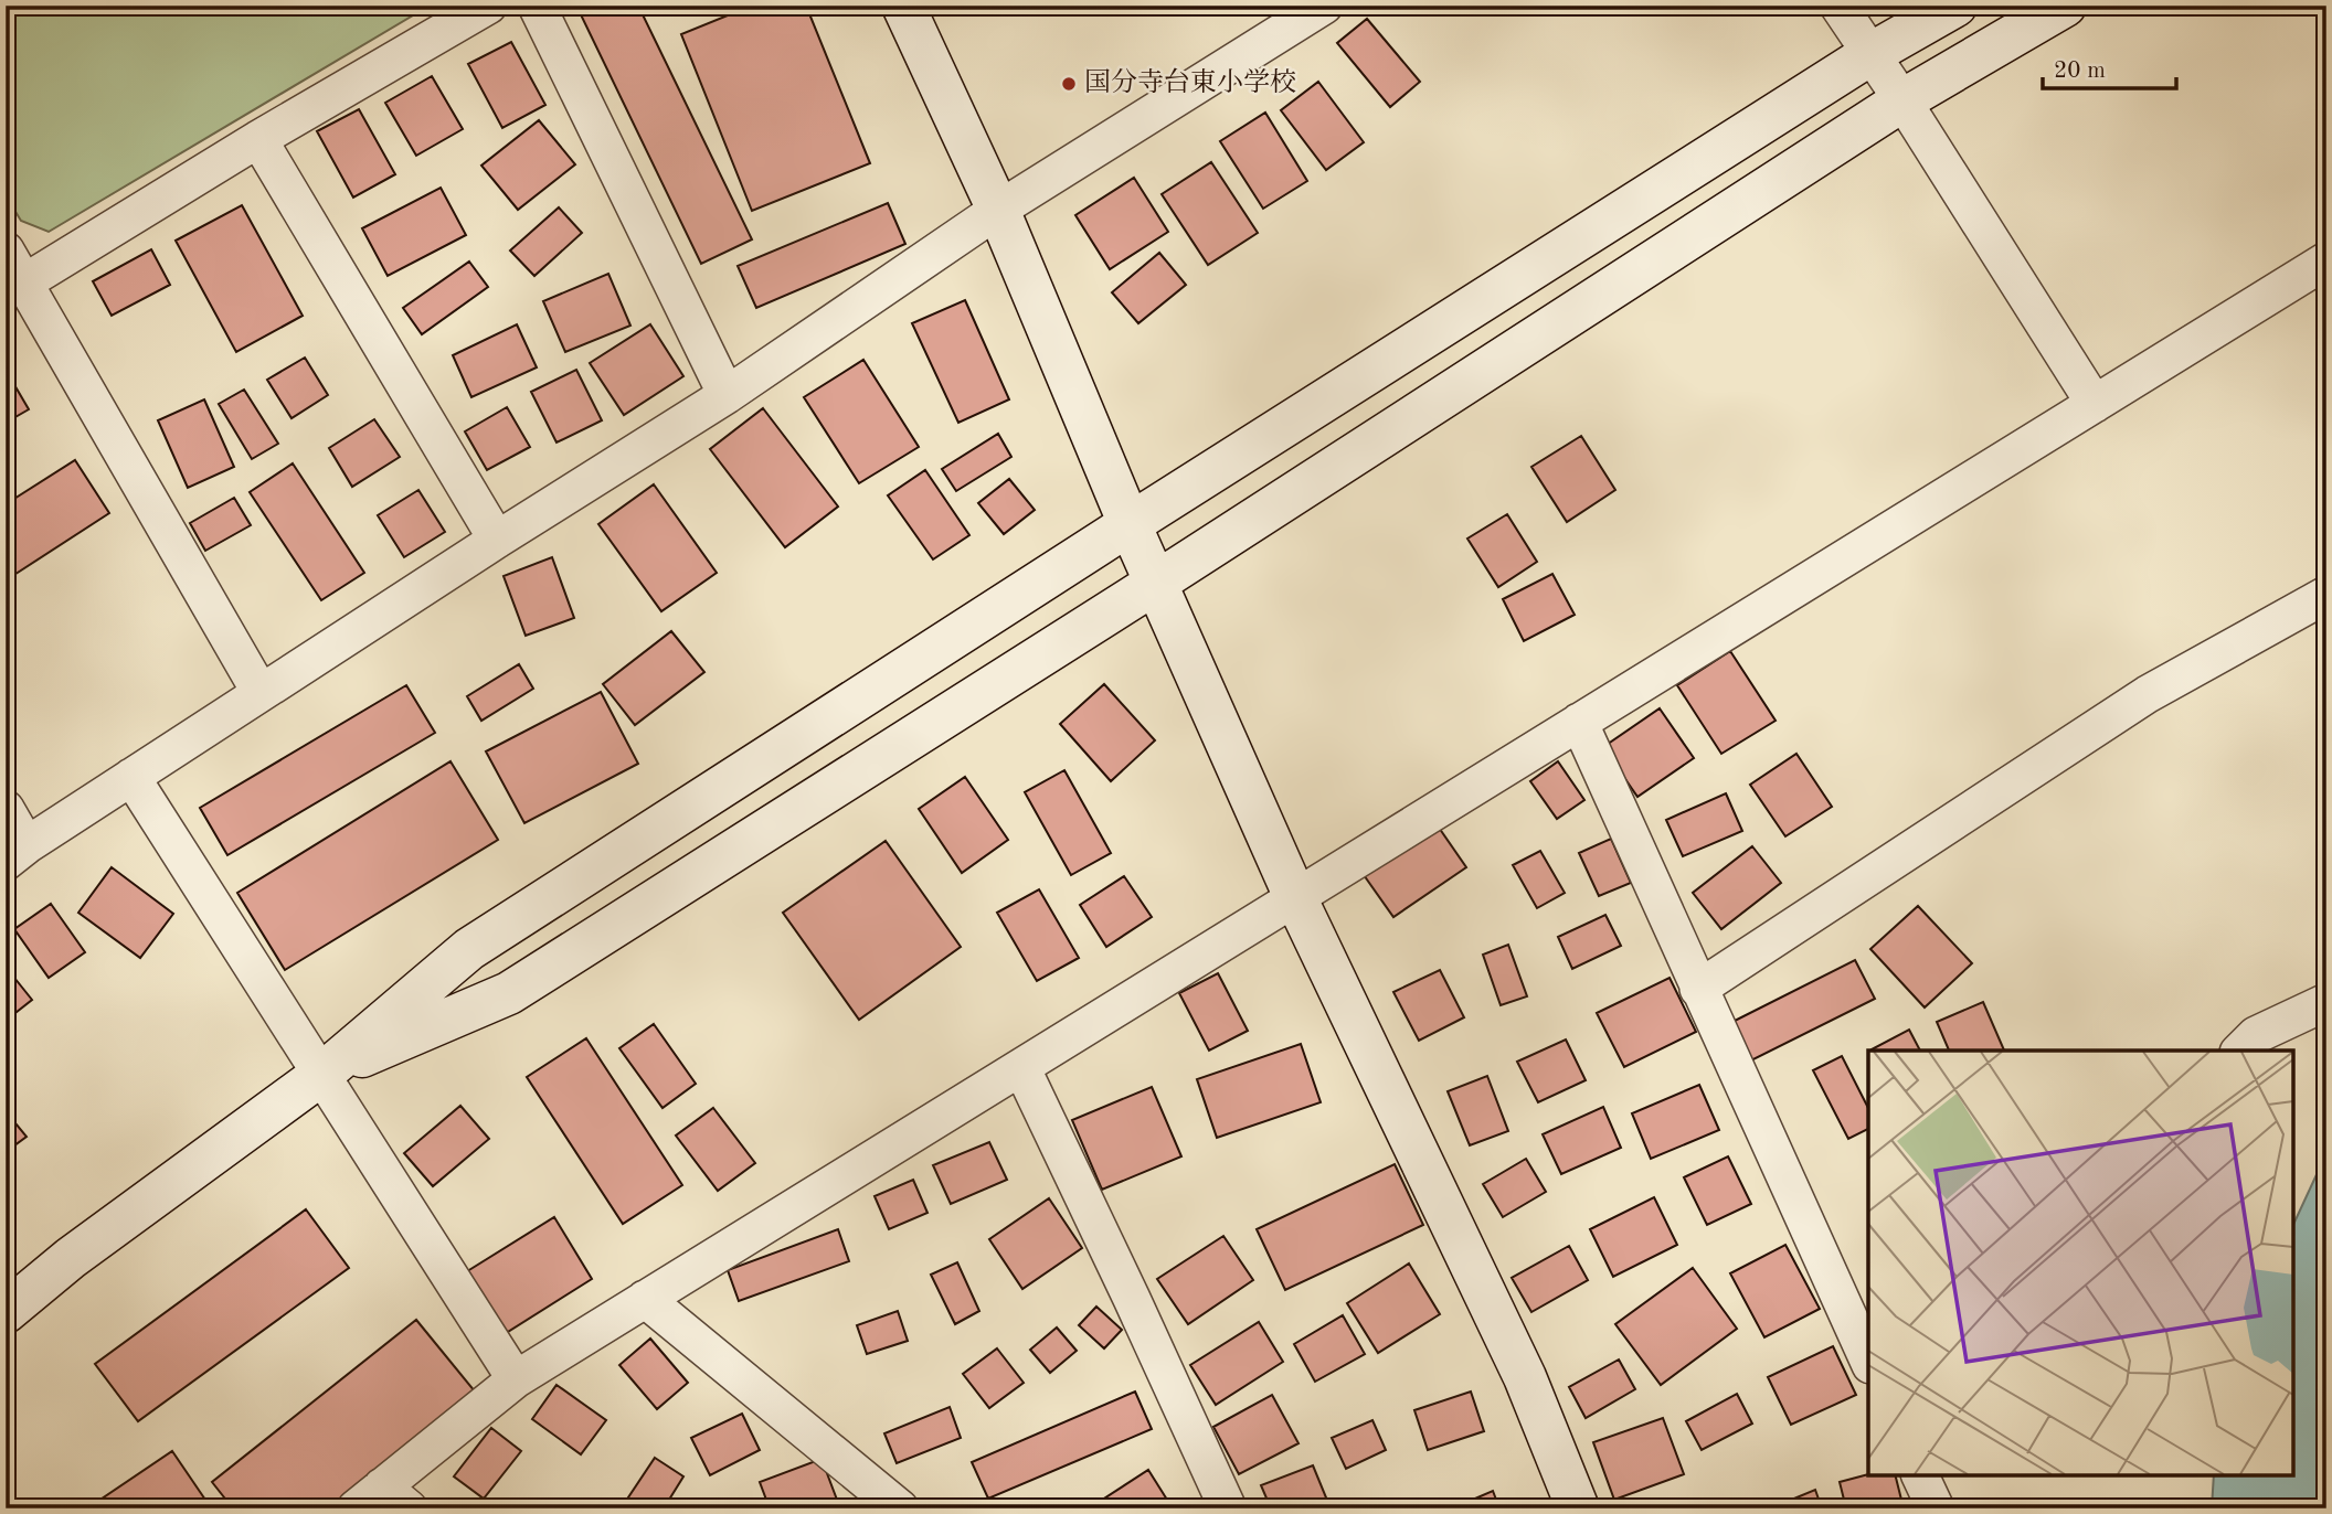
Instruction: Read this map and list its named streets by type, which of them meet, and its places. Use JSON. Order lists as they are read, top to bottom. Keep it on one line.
{"places":["国分寺台東小学校"],"scale_bar":"20 m"}
